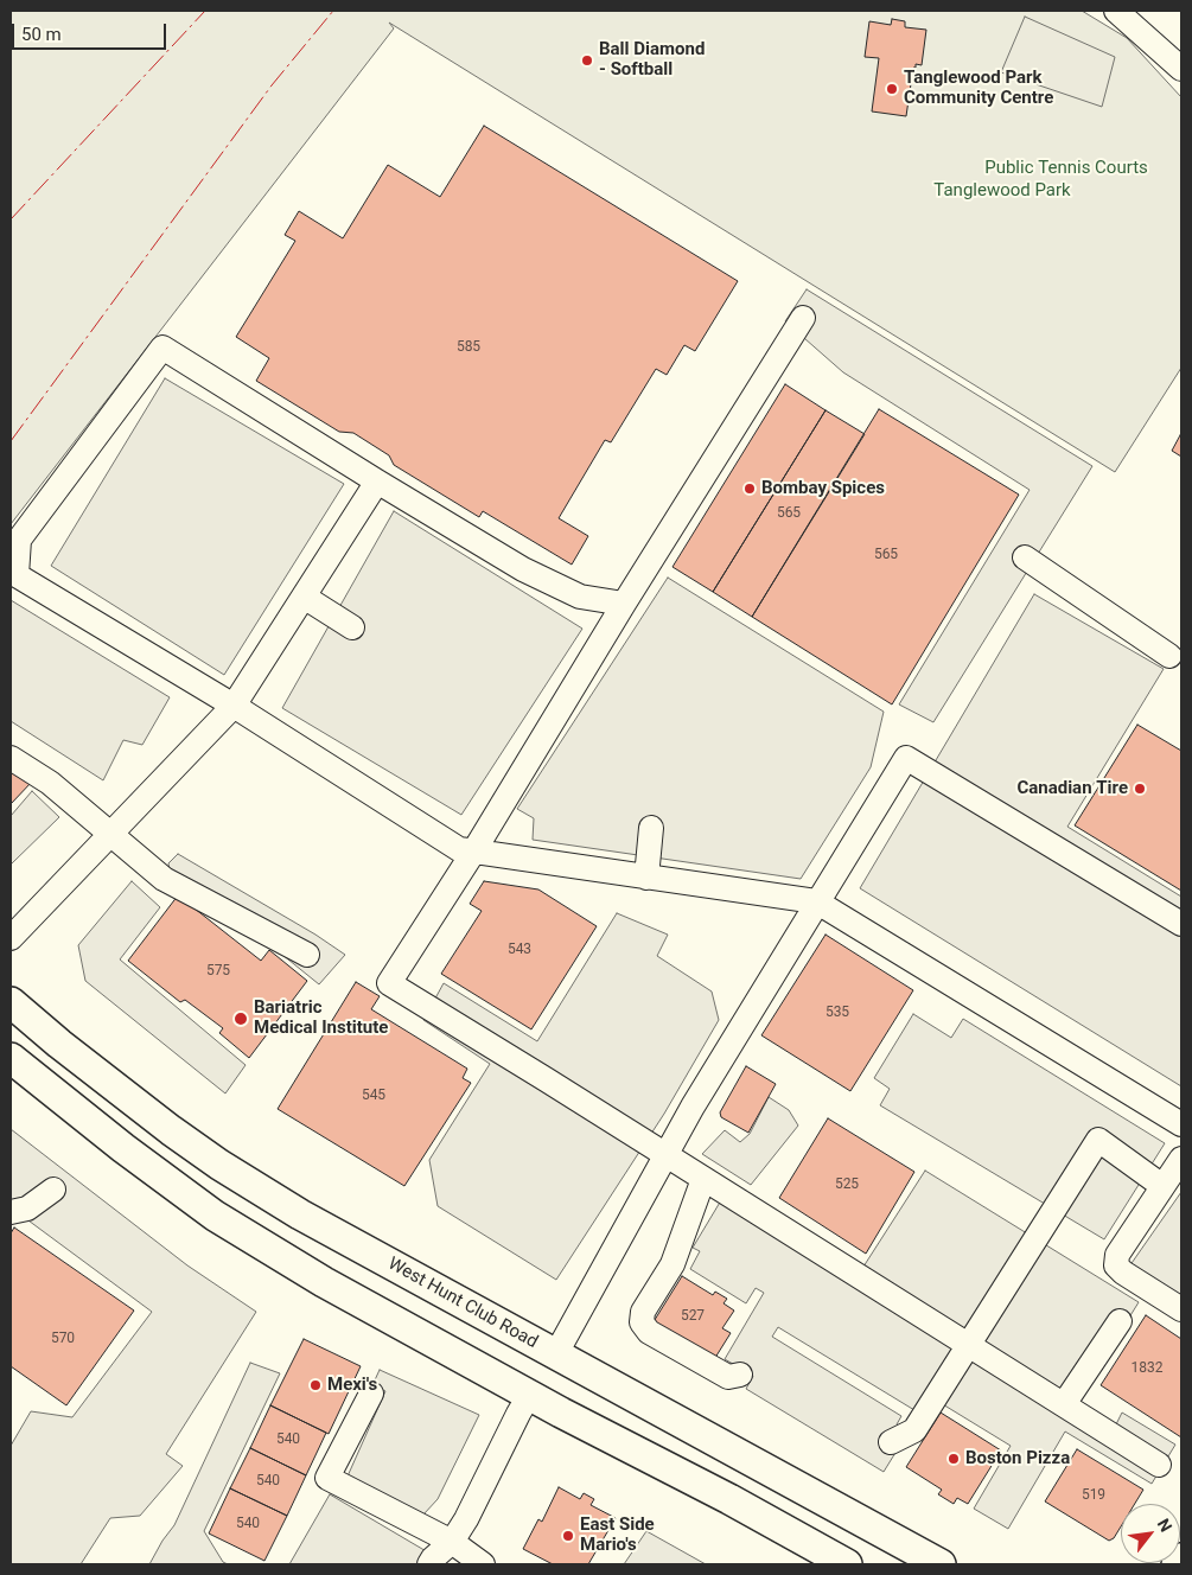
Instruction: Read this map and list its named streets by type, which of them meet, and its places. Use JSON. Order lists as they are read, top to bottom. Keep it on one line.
{"streets":{"main road":["West Hunt Club Road"]},"parks":["Public Tennis Courts","Tanglewood Park"],"places":["Ball Diamond - Softball","Tanglewood Park Community Centre","Bombay Spices","Canadian Tire","Bariatric Medical Institute","Mexi's","Boston Pizza","East Side Mario's"],"house_numbers":["585","565","565","543","575","535","545","525","527","570","1832","540","540","519","540"],"scale_bar":"50 m","north":"top right"}
